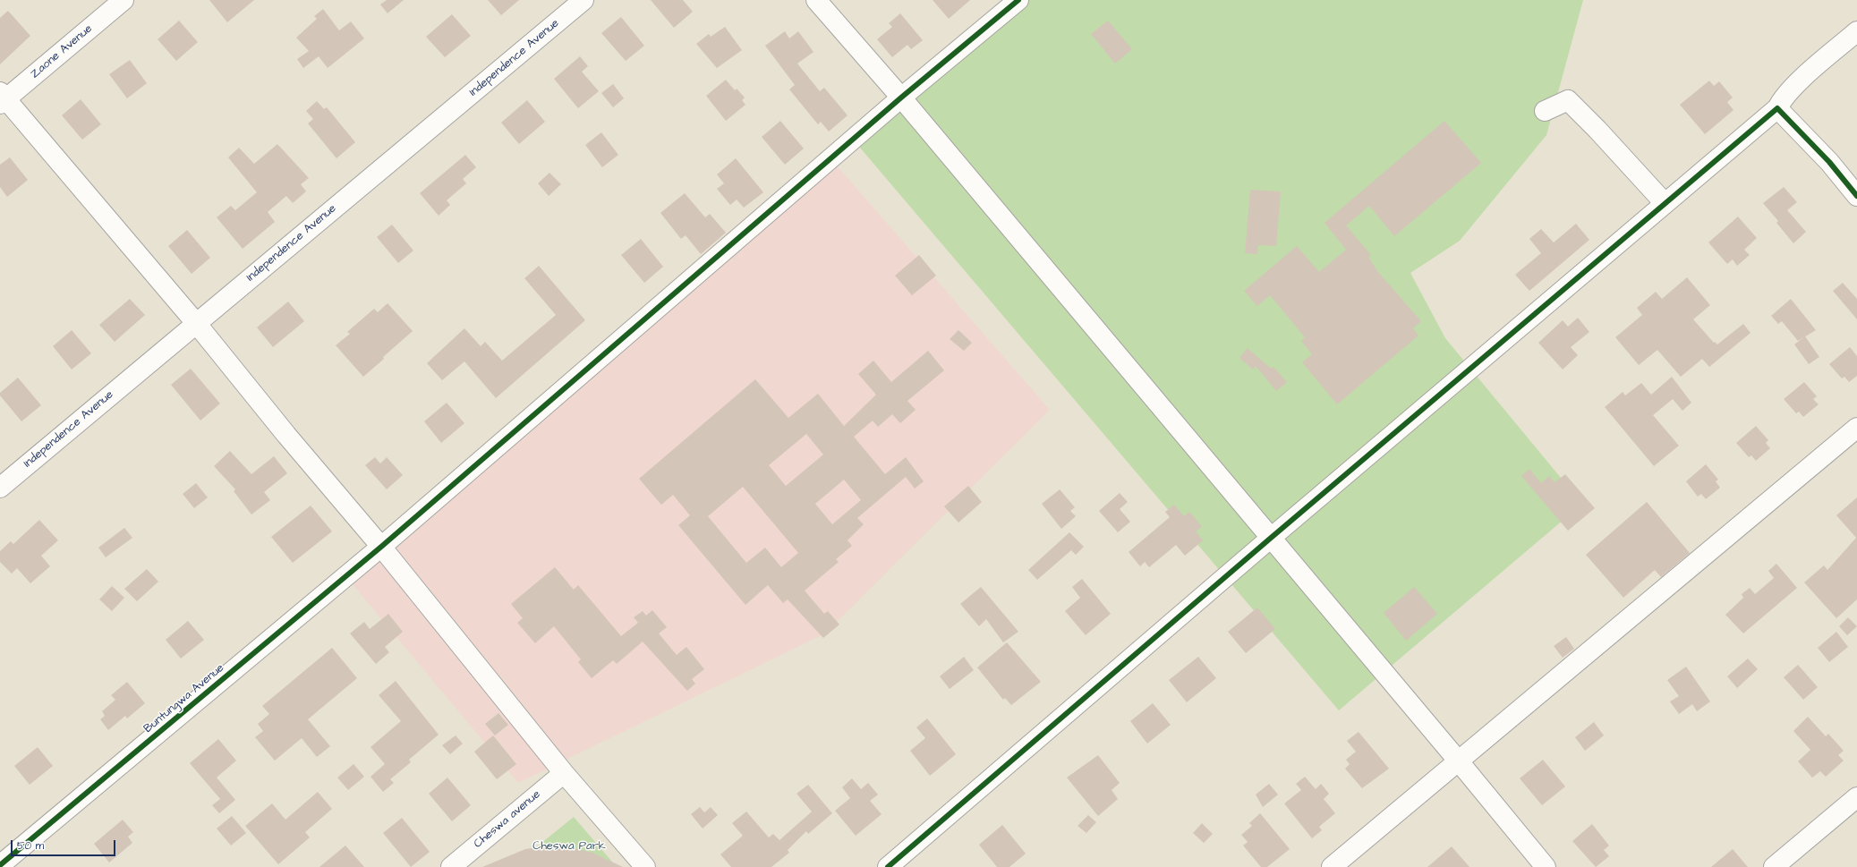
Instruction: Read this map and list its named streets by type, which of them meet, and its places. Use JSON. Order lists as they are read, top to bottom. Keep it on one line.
{"streets":{"street":["Zaone Avenue","Independence Avenue","Buntungwa Avenue","Cheswa avenue"]},"parks":["Cheswa Park"],"scale_bar":"50 m"}
